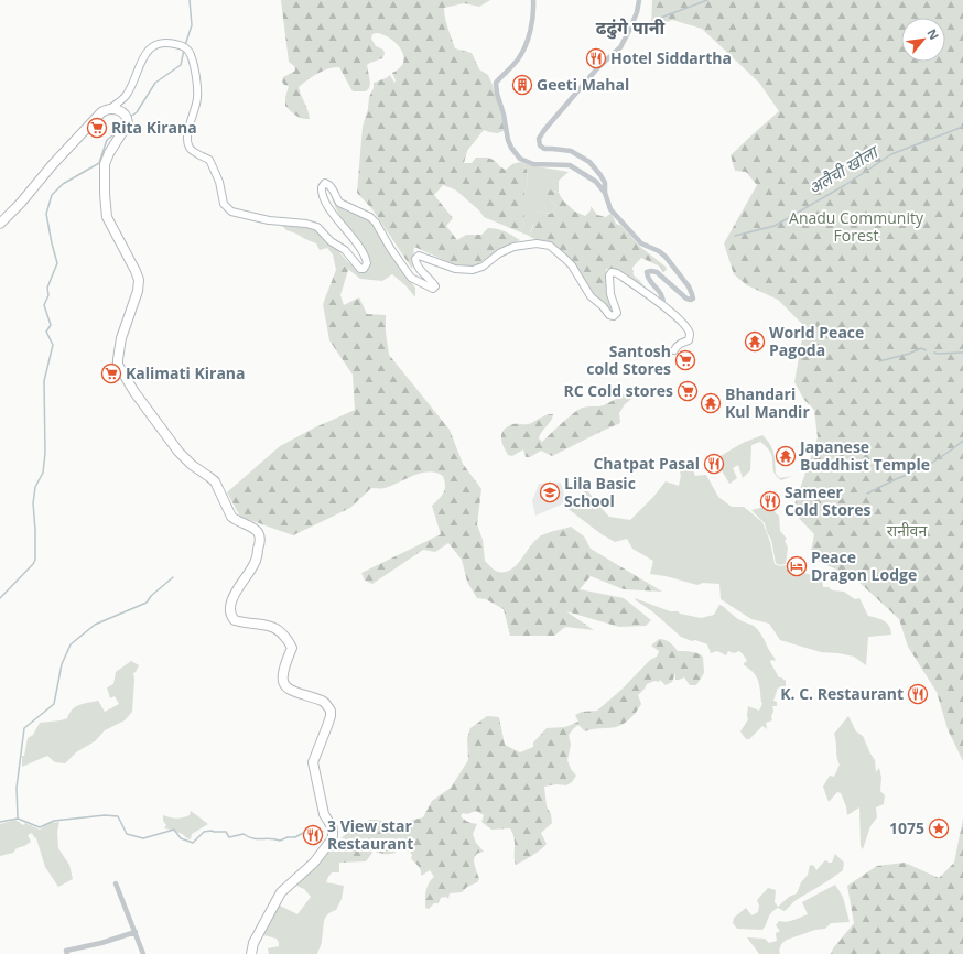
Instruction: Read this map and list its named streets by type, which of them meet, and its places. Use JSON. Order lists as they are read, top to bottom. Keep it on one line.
{"districts":["ढढुंगे पानी"],"water":["अलैची खोला"],"parks":["Anadu Community Forest","रानीवन"],"places":{"restaurant":["Hotel Siddartha","Chatpat Pasal","Sameer Cold Stores","K. C. Restaurant","3 View star Restaurant"],"building":["Geeti Mahal"],"supermarket":["Rita Kirana","Santosh cold Stores","Kalimati Kirana","RC Cold stores"],"temple":["World Peace Pagoda","Bhandari Kul Mandir","Japanese Buddhist Temple"],"school or university":["Lila Basic School"],"hotel":["Peace Dragon Lodge"],"place":["1075"]},"north":"top right"}
